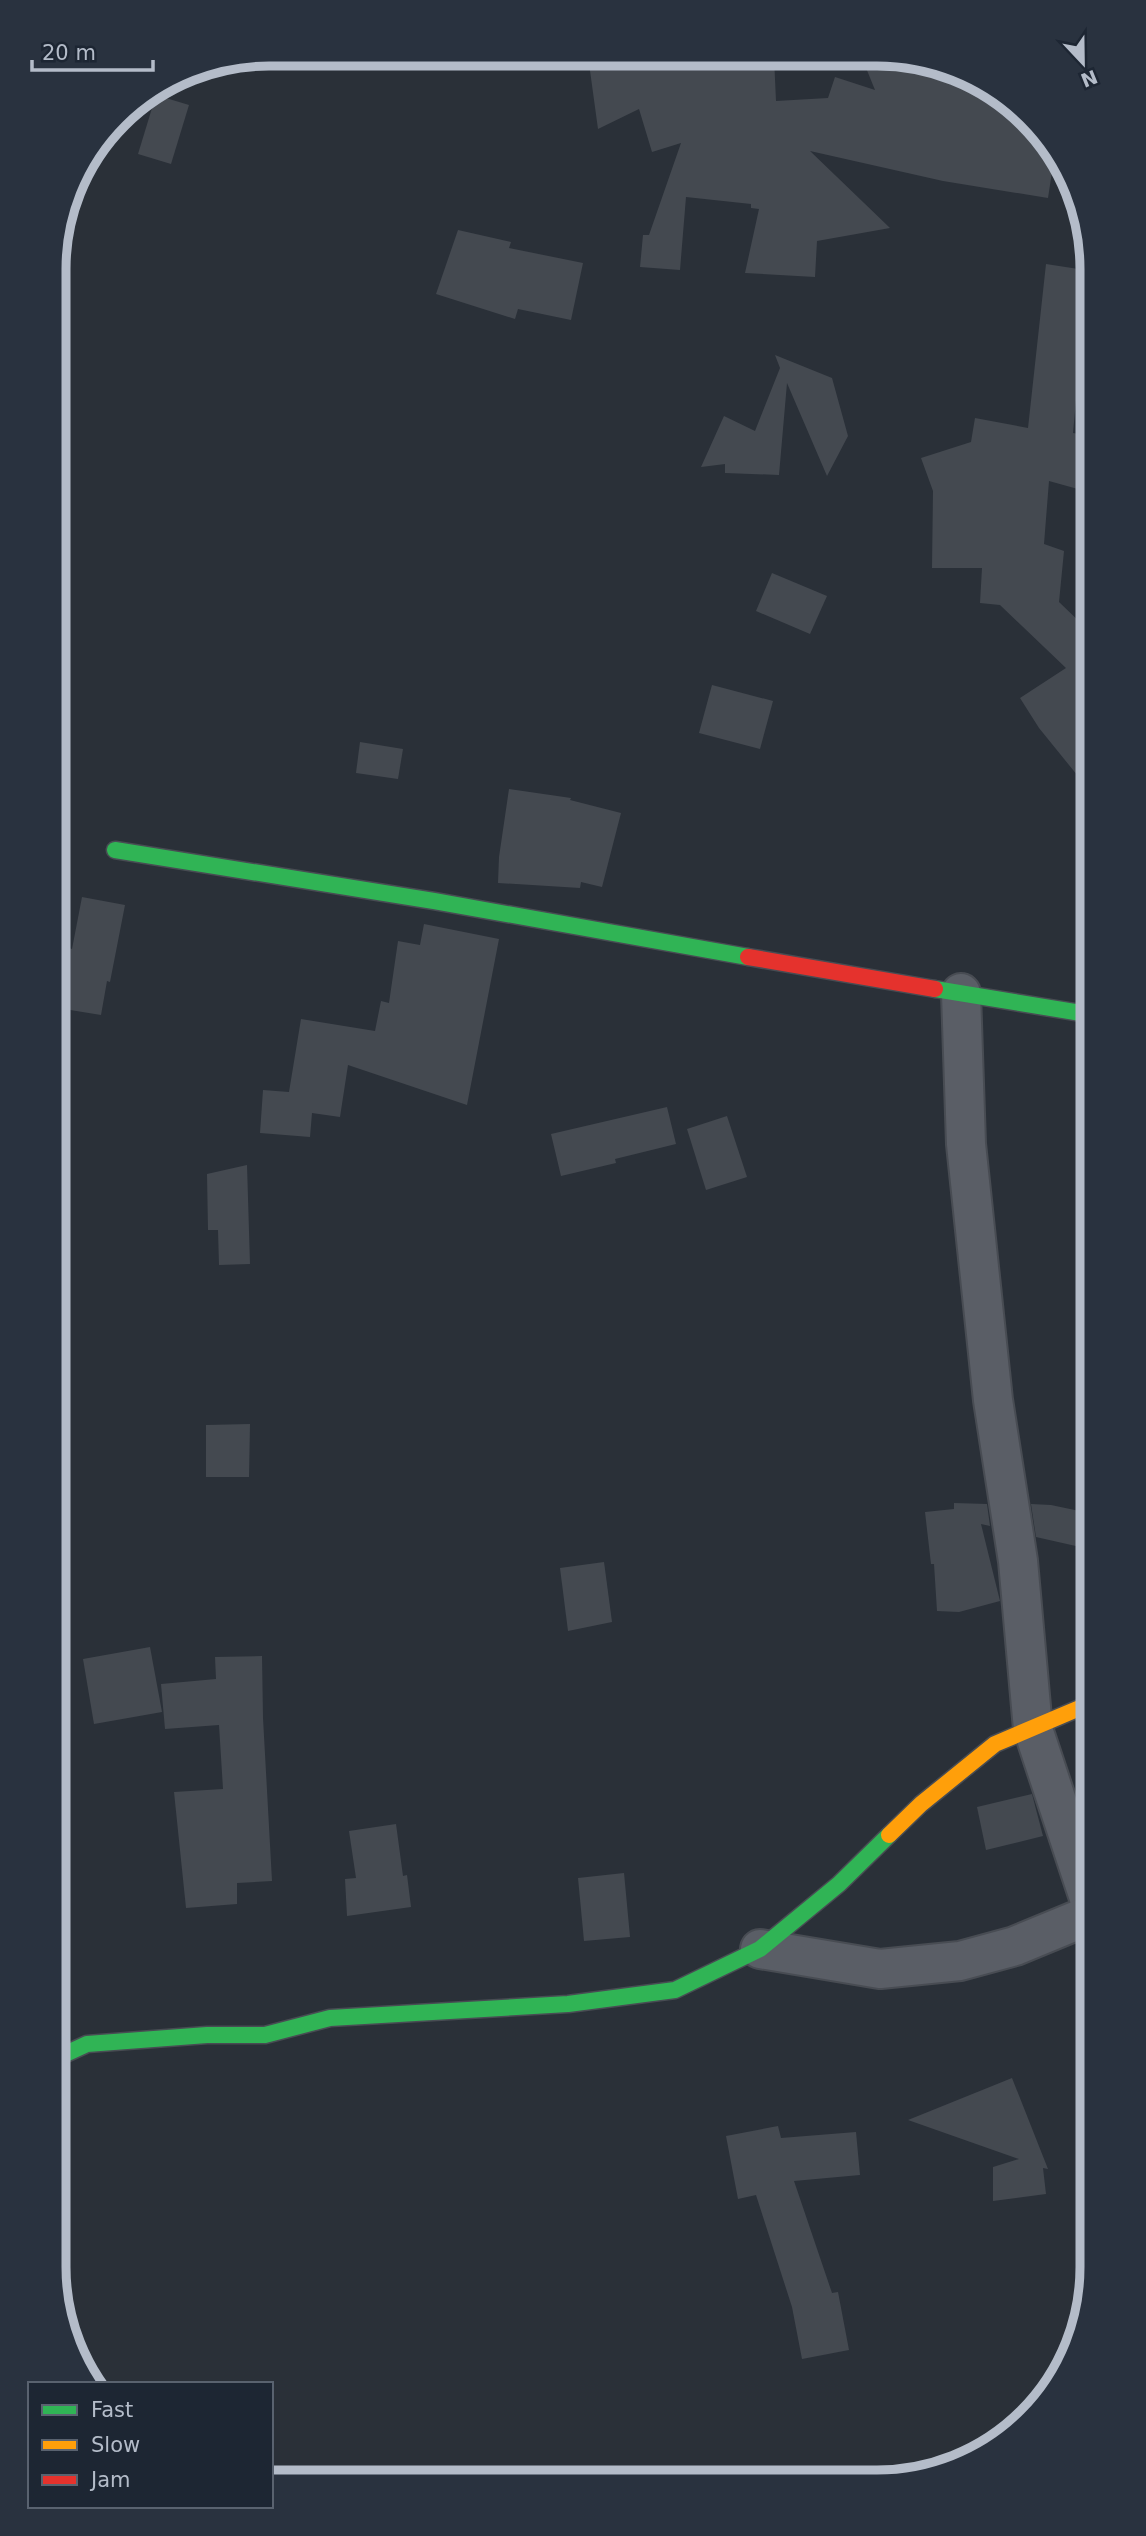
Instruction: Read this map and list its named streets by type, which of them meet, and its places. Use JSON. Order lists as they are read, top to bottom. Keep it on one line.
{"legend":["Fast","Slow","Jam"],"scale_bar":"20 m","north":"bottom"}
